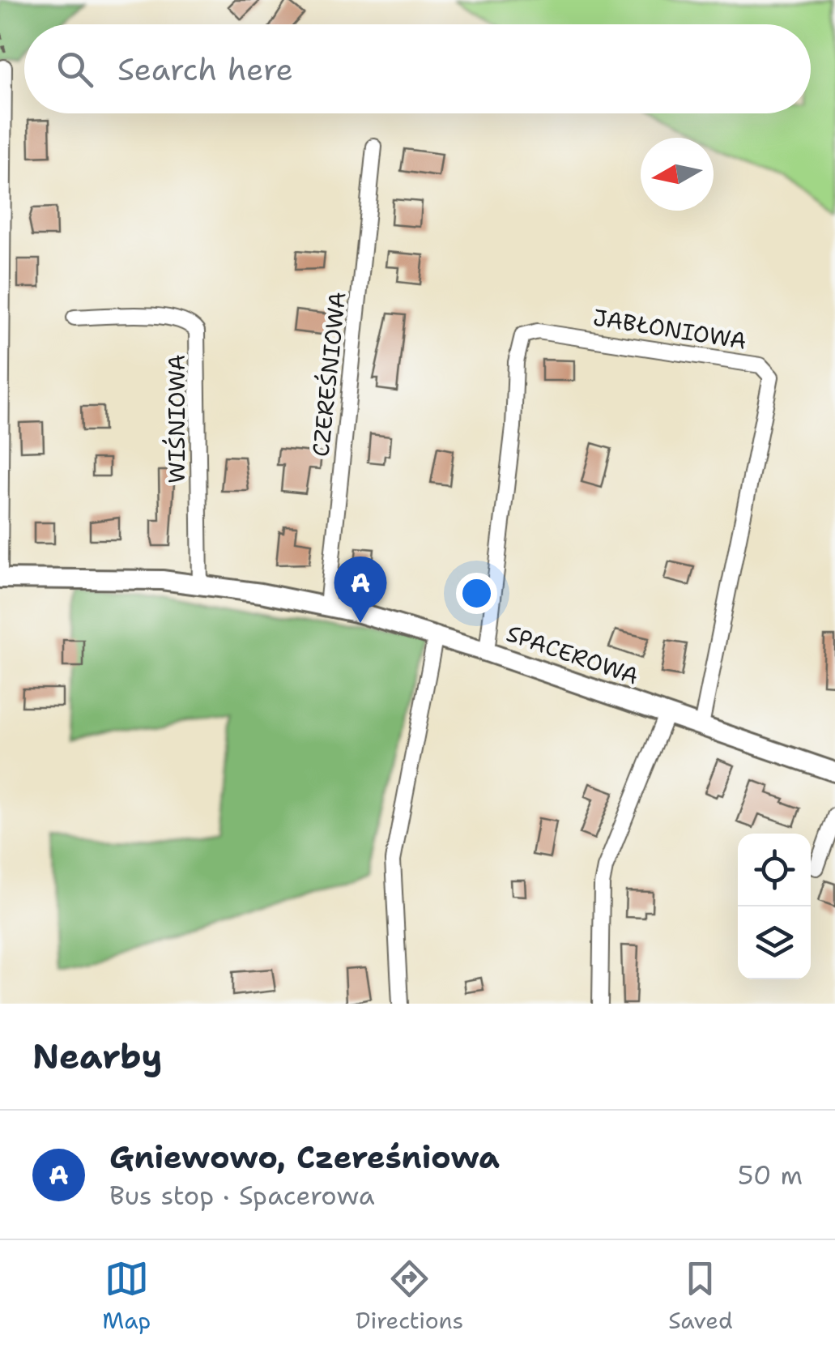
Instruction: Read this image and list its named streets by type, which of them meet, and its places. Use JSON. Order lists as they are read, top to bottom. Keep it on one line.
{"streets":{"street":["JABŁONIOWA","CZEREŚNIOWA","WIŚNIOWA","SPACEROWA"]},"crossings":[["JABŁONIOWA","SPACEROWA"],["CZEREŚNIOWA","SPACEROWA"],["WIŚNIOWA","SPACEROWA"]],"north":"left","page":{"search":"Search here","pins":"A","heading":"Nearby","list":[{"mark":"A","name":"Gniewowo, Czereśniowa","note":"Bus stop · Spacerowa","value":"50 m"}],"nav":["Map","Directions","Saved"]}}
